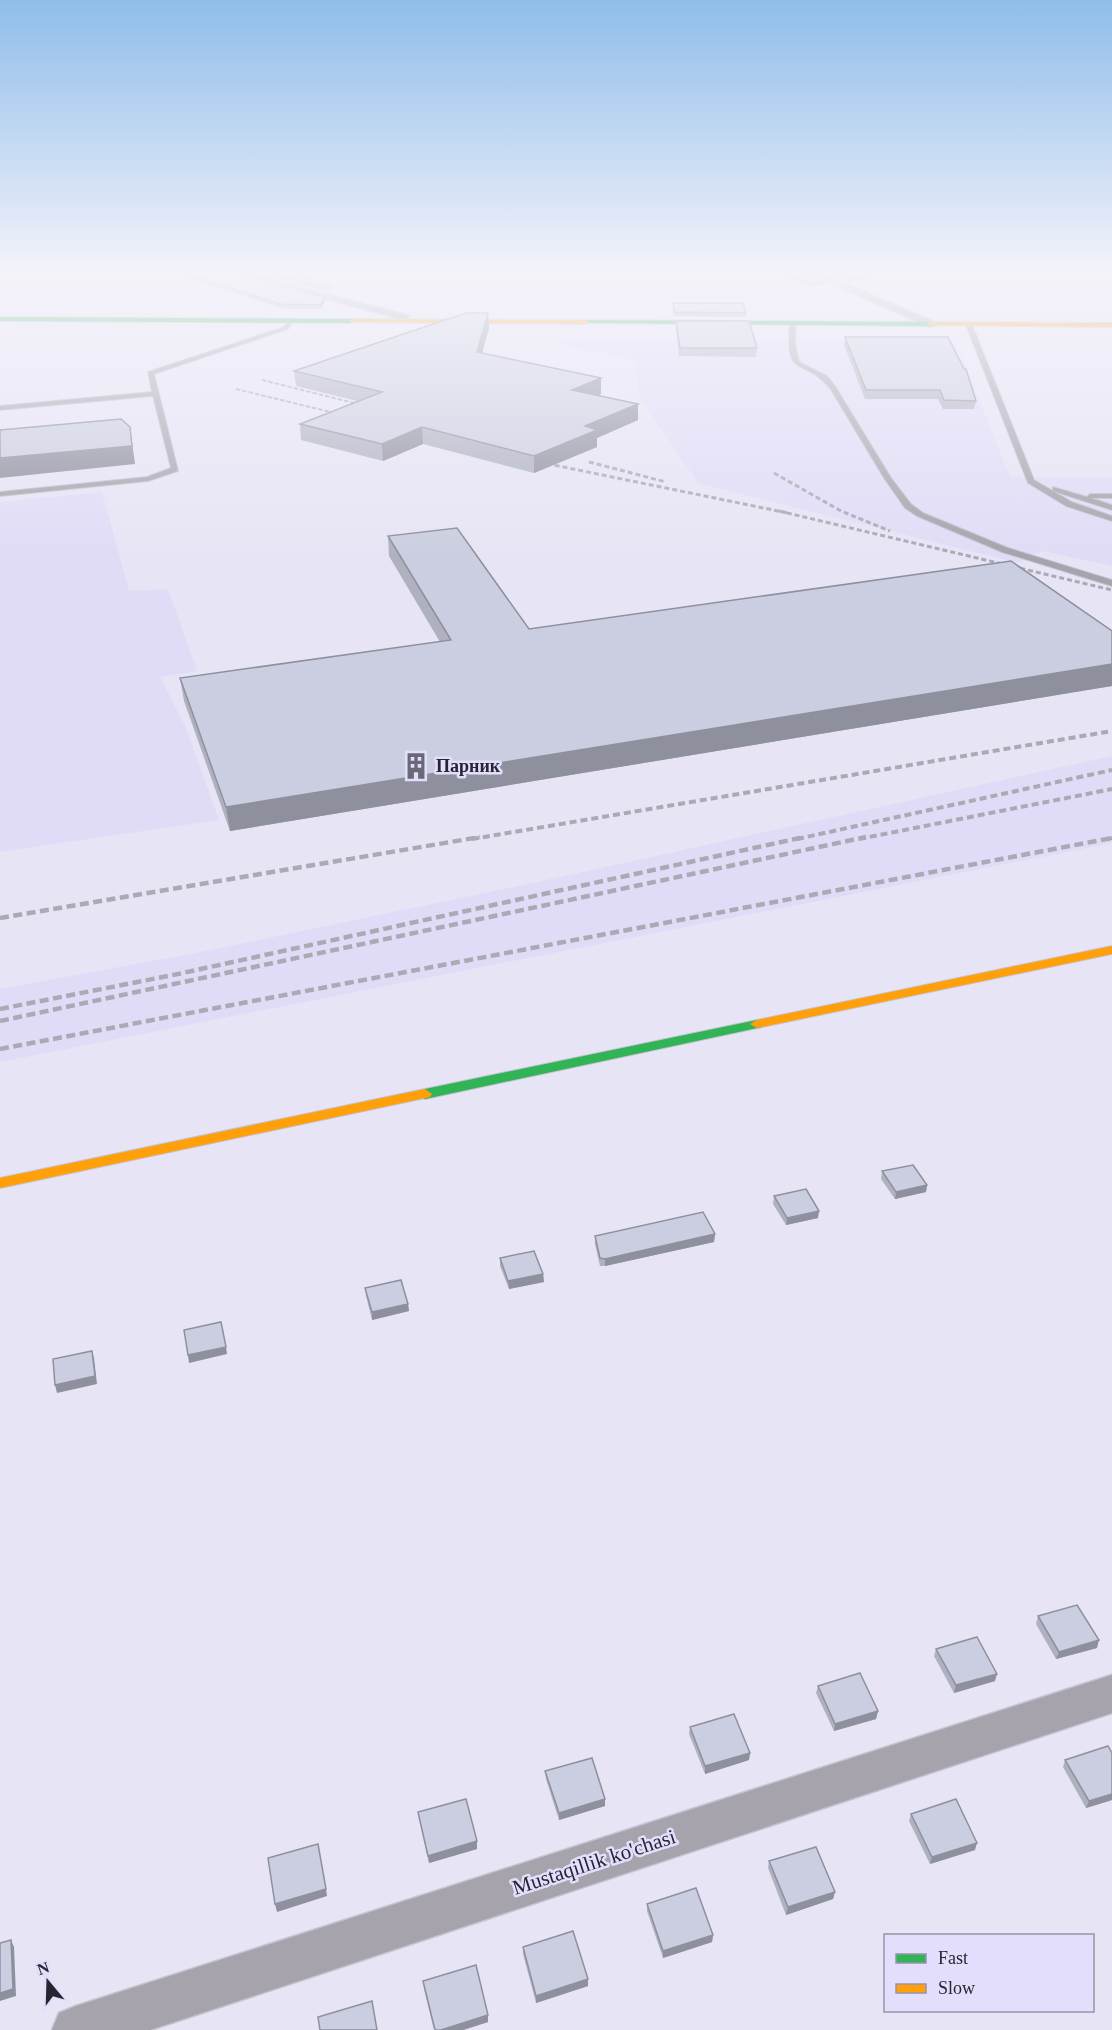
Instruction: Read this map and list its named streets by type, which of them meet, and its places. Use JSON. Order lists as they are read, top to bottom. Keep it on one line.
{"streets":{"street":["Mustaqillik ko'chasi"]},"places":{"building":["Парник"]},"legend":["Fast","Slow"],"north":"top"}
